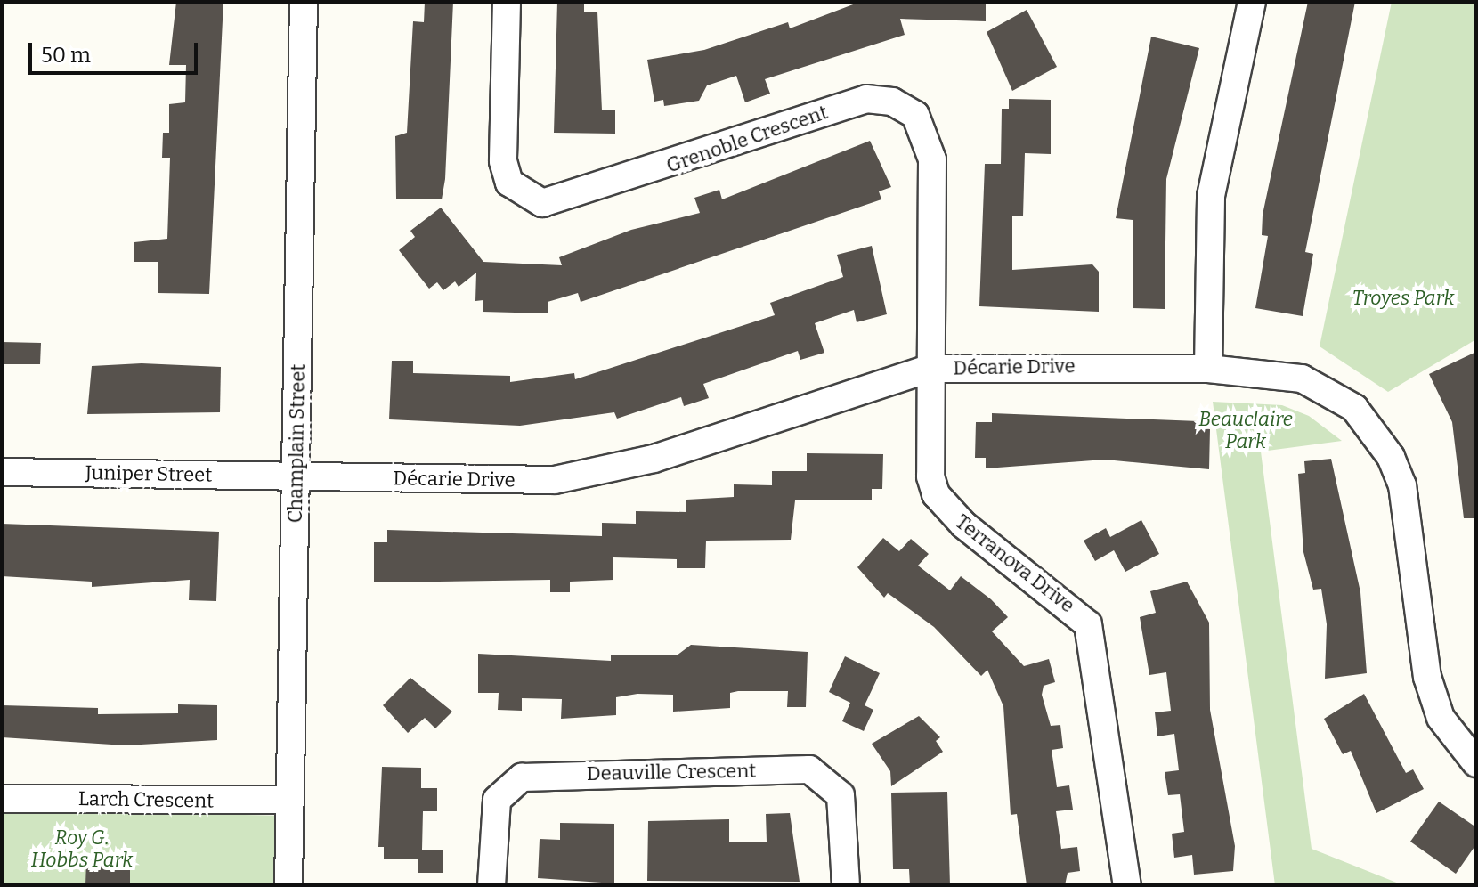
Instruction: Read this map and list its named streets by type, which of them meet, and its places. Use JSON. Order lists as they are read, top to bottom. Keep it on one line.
{"streets":{"street":["Grenoble Crescent","Décarie Drive","Champlain Street","Juniper Street","Terranova Drive","Deauville Crescent","Larch Crescent"]},"crossings":[["Grenoble Crescent","Décarie Drive"],["Grenoble Crescent","Terranova Drive"],["Décarie Drive","Champlain Street"],["Décarie Drive","Juniper Street"],["Décarie Drive","Terranova Drive"],["Champlain Street","Juniper Street"],["Champlain Street","Larch Crescent"]],"parks":["Troyes Park","Beauclaire Park","Roy G. Hobbs Park"],"scale_bar":"50 m"}
